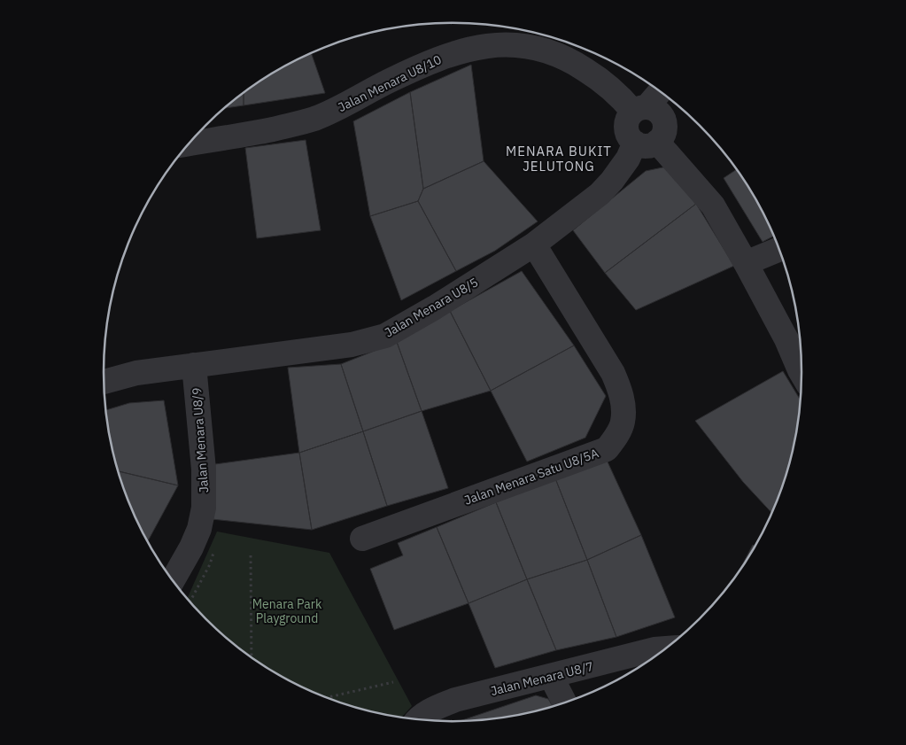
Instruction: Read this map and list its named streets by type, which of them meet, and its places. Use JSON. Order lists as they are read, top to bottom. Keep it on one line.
{"streets":{"street":["Jalan Menara U8/10","Jalan Menara U8/5","Jalan Menara U8/9","Jalan Menara Satu U8/5A","Jalan Menara U8/7"]},"crossings":[["Jalan Menara U8/10","Jalan Menara U8/5"],["Jalan Menara U8/5","Jalan Menara U8/9"],["Jalan Menara U8/5","Jalan Menara Satu U8/5A"]],"districts":["MENARA BUKIT JELUTONG"],"parks":["Menara Park Playground"]}
